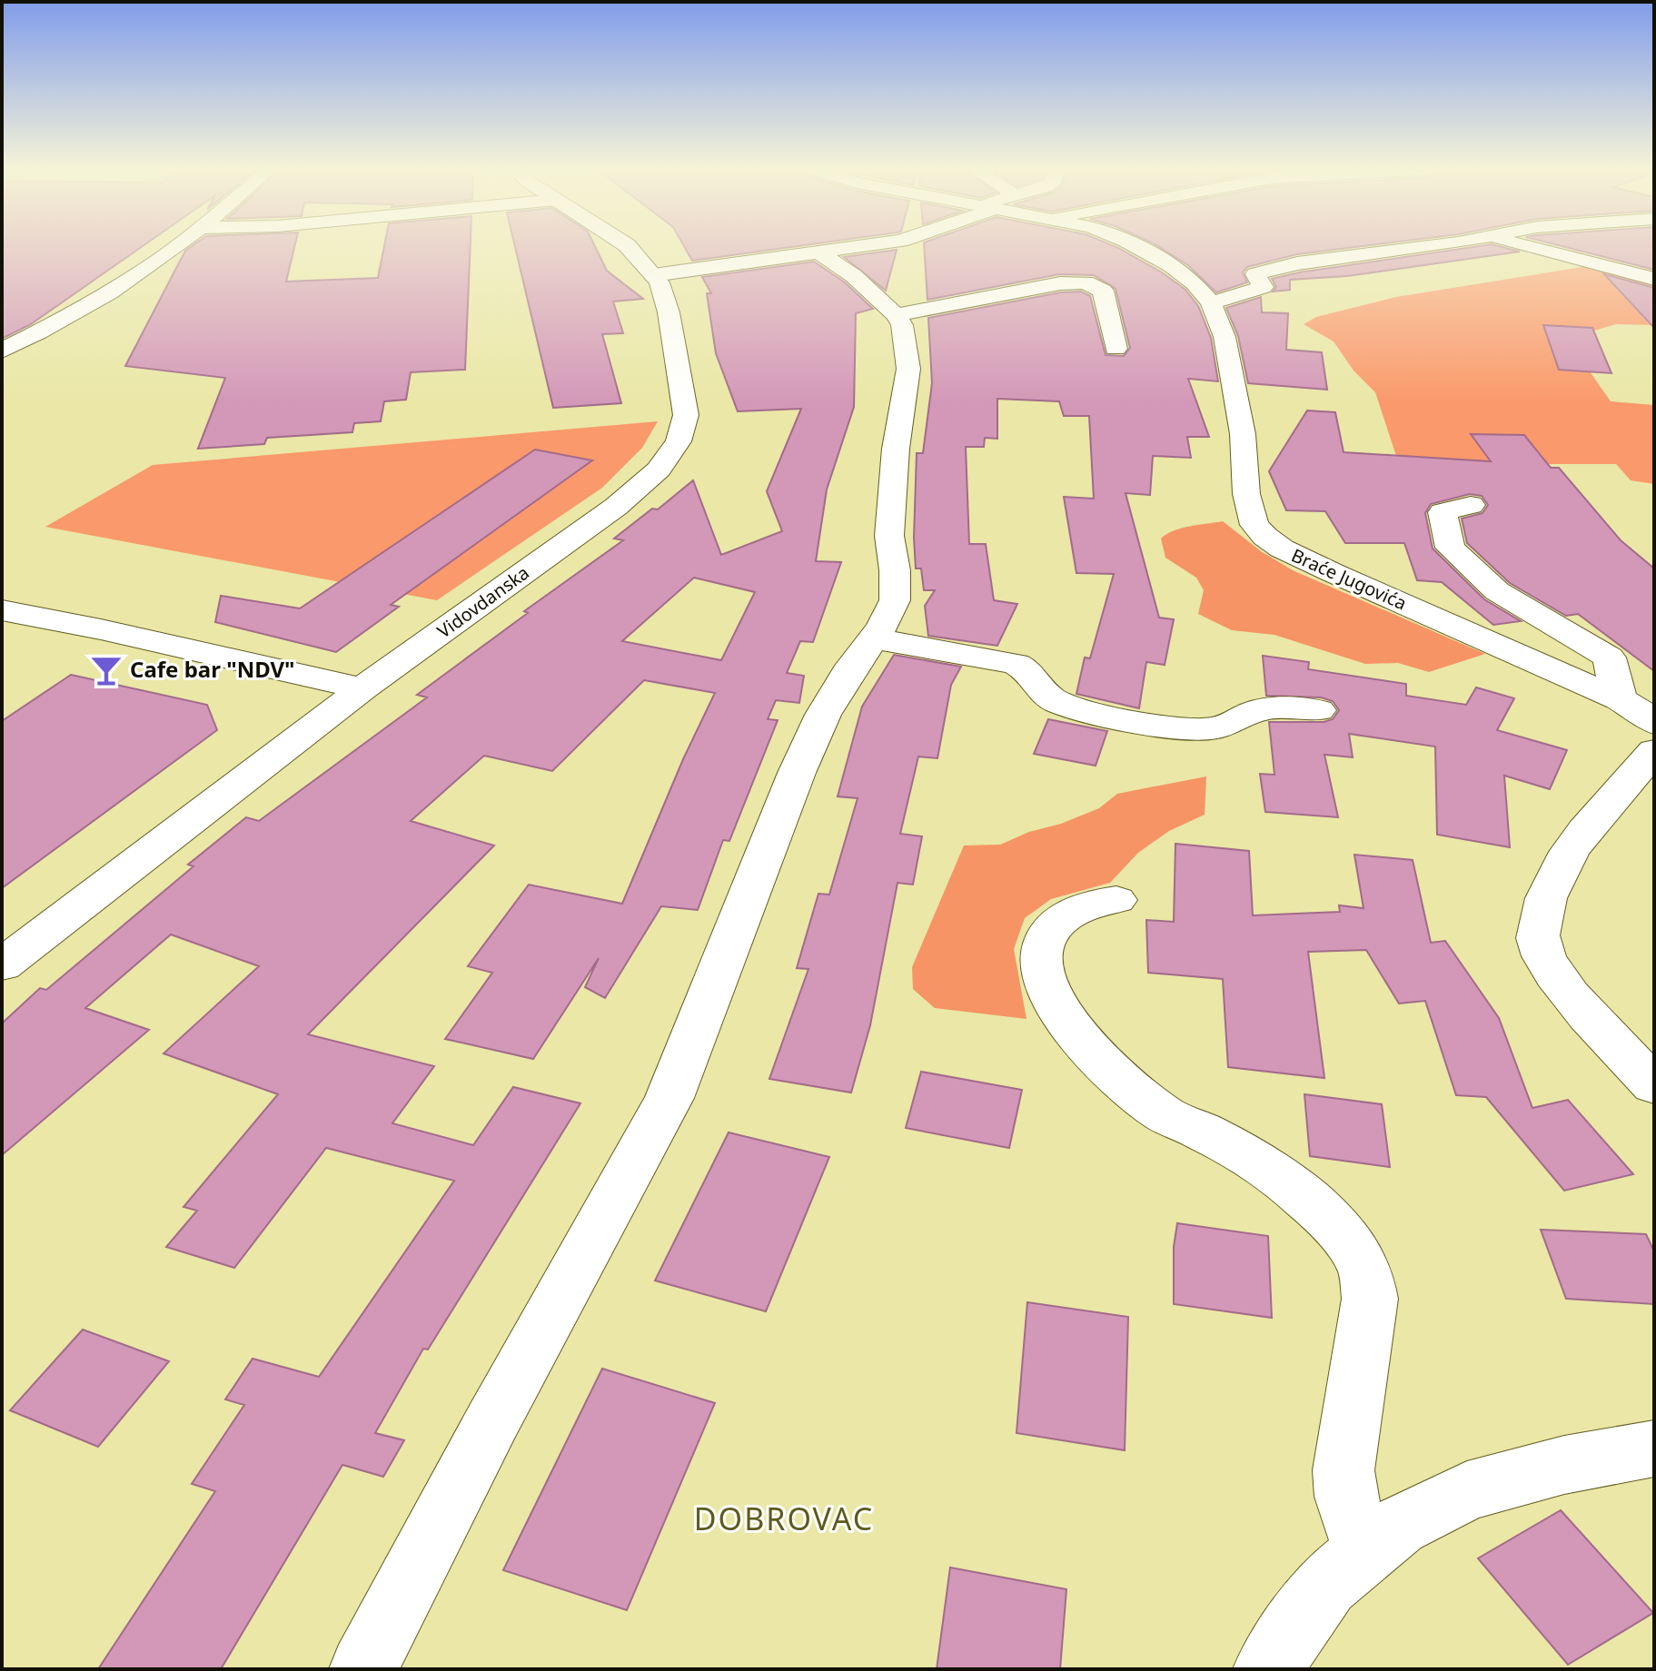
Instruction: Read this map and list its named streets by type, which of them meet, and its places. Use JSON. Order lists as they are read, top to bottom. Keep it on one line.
{"streets":{"street":["Braće Jugovića","Vidovdanska"]},"districts":["DOBROVAC"],"places":{"bar":["Cafe bar \"NDV\""]}}
